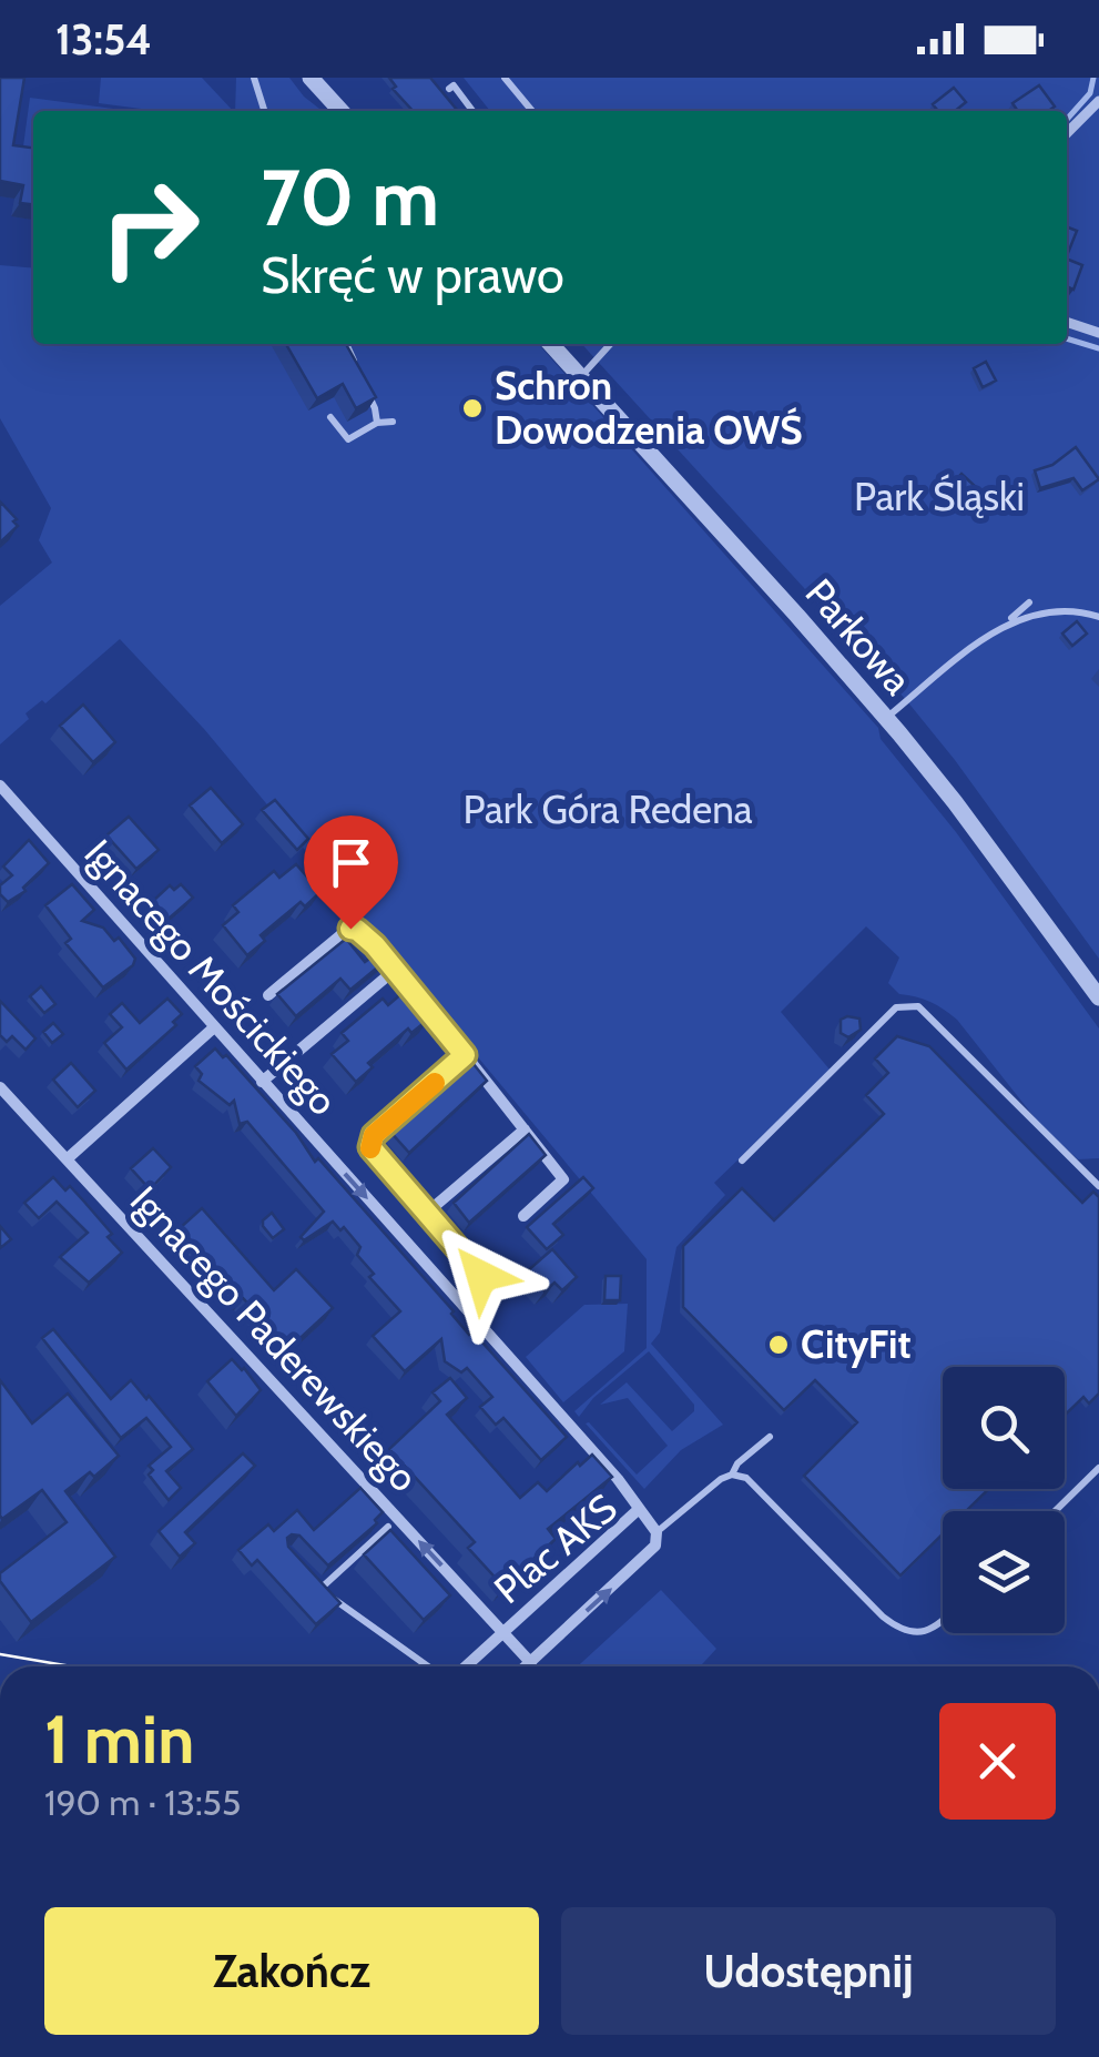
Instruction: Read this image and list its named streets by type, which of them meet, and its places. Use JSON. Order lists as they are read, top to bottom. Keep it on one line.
{"streets":{"street":["Parkowa","Ignacego Mościckiego","Ignacego Paderewskiego","Plac AKS"]},"crossings":[["Ignacego Mościckiego","Plac AKS"],["Ignacego Paderewskiego","Plac AKS"]],"one_way":["Ignacego Paderewskiego"],"parks":["Park Śląski","Park Góra Redena"],"places":["Schron Dowodzenia OWŚ","CityFit"],"page":{"status":"13:54","turn":["70 m","Skręć w prawo"],"heading":["1 min","190 m · 13:55"],"buttons":["Zakończ","Udostępnij"]}}
